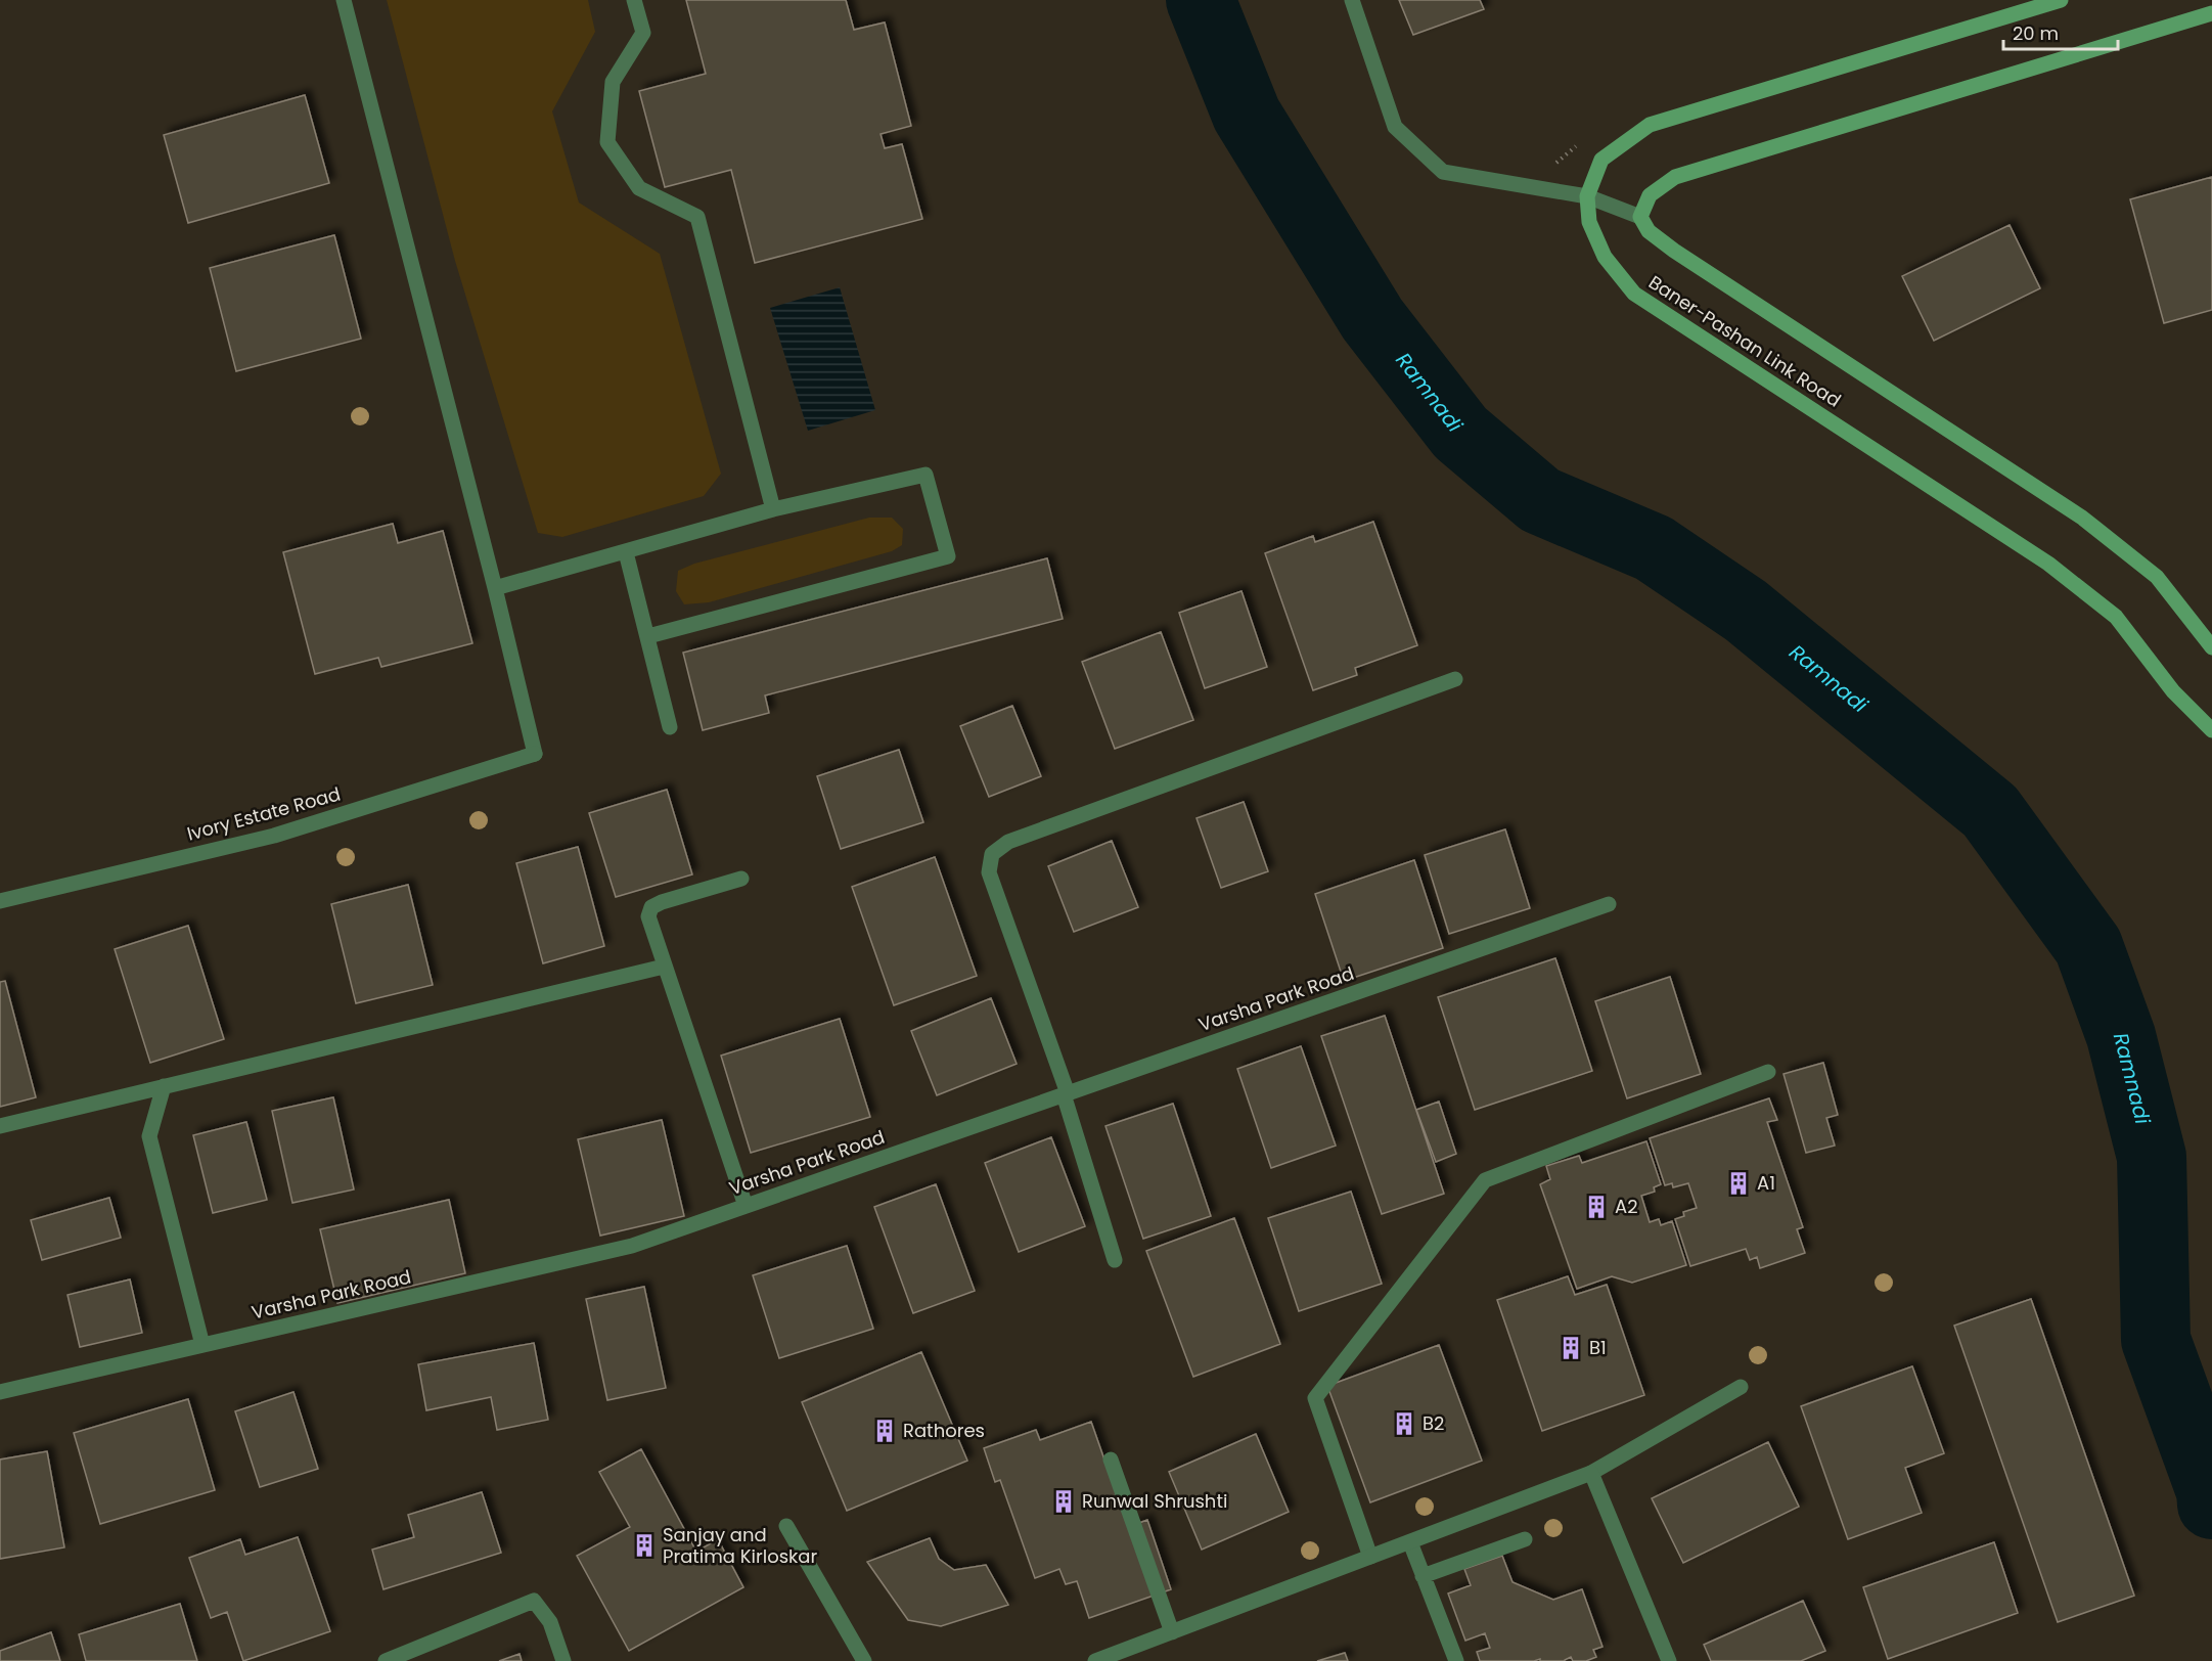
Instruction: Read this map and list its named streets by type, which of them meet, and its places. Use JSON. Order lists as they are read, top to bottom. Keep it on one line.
{"streets":{"street":["Baner-Pashan Link Road","Ivory Estate Road","Varsha Park Road"]},"water":["Ramnadi"],"places":{"building":["A1","A2","B1","B2","Rathores","Runwal Shrushti","Sanjay and Pratima Kirloskar"]},"scale_bar":"20 m"}
